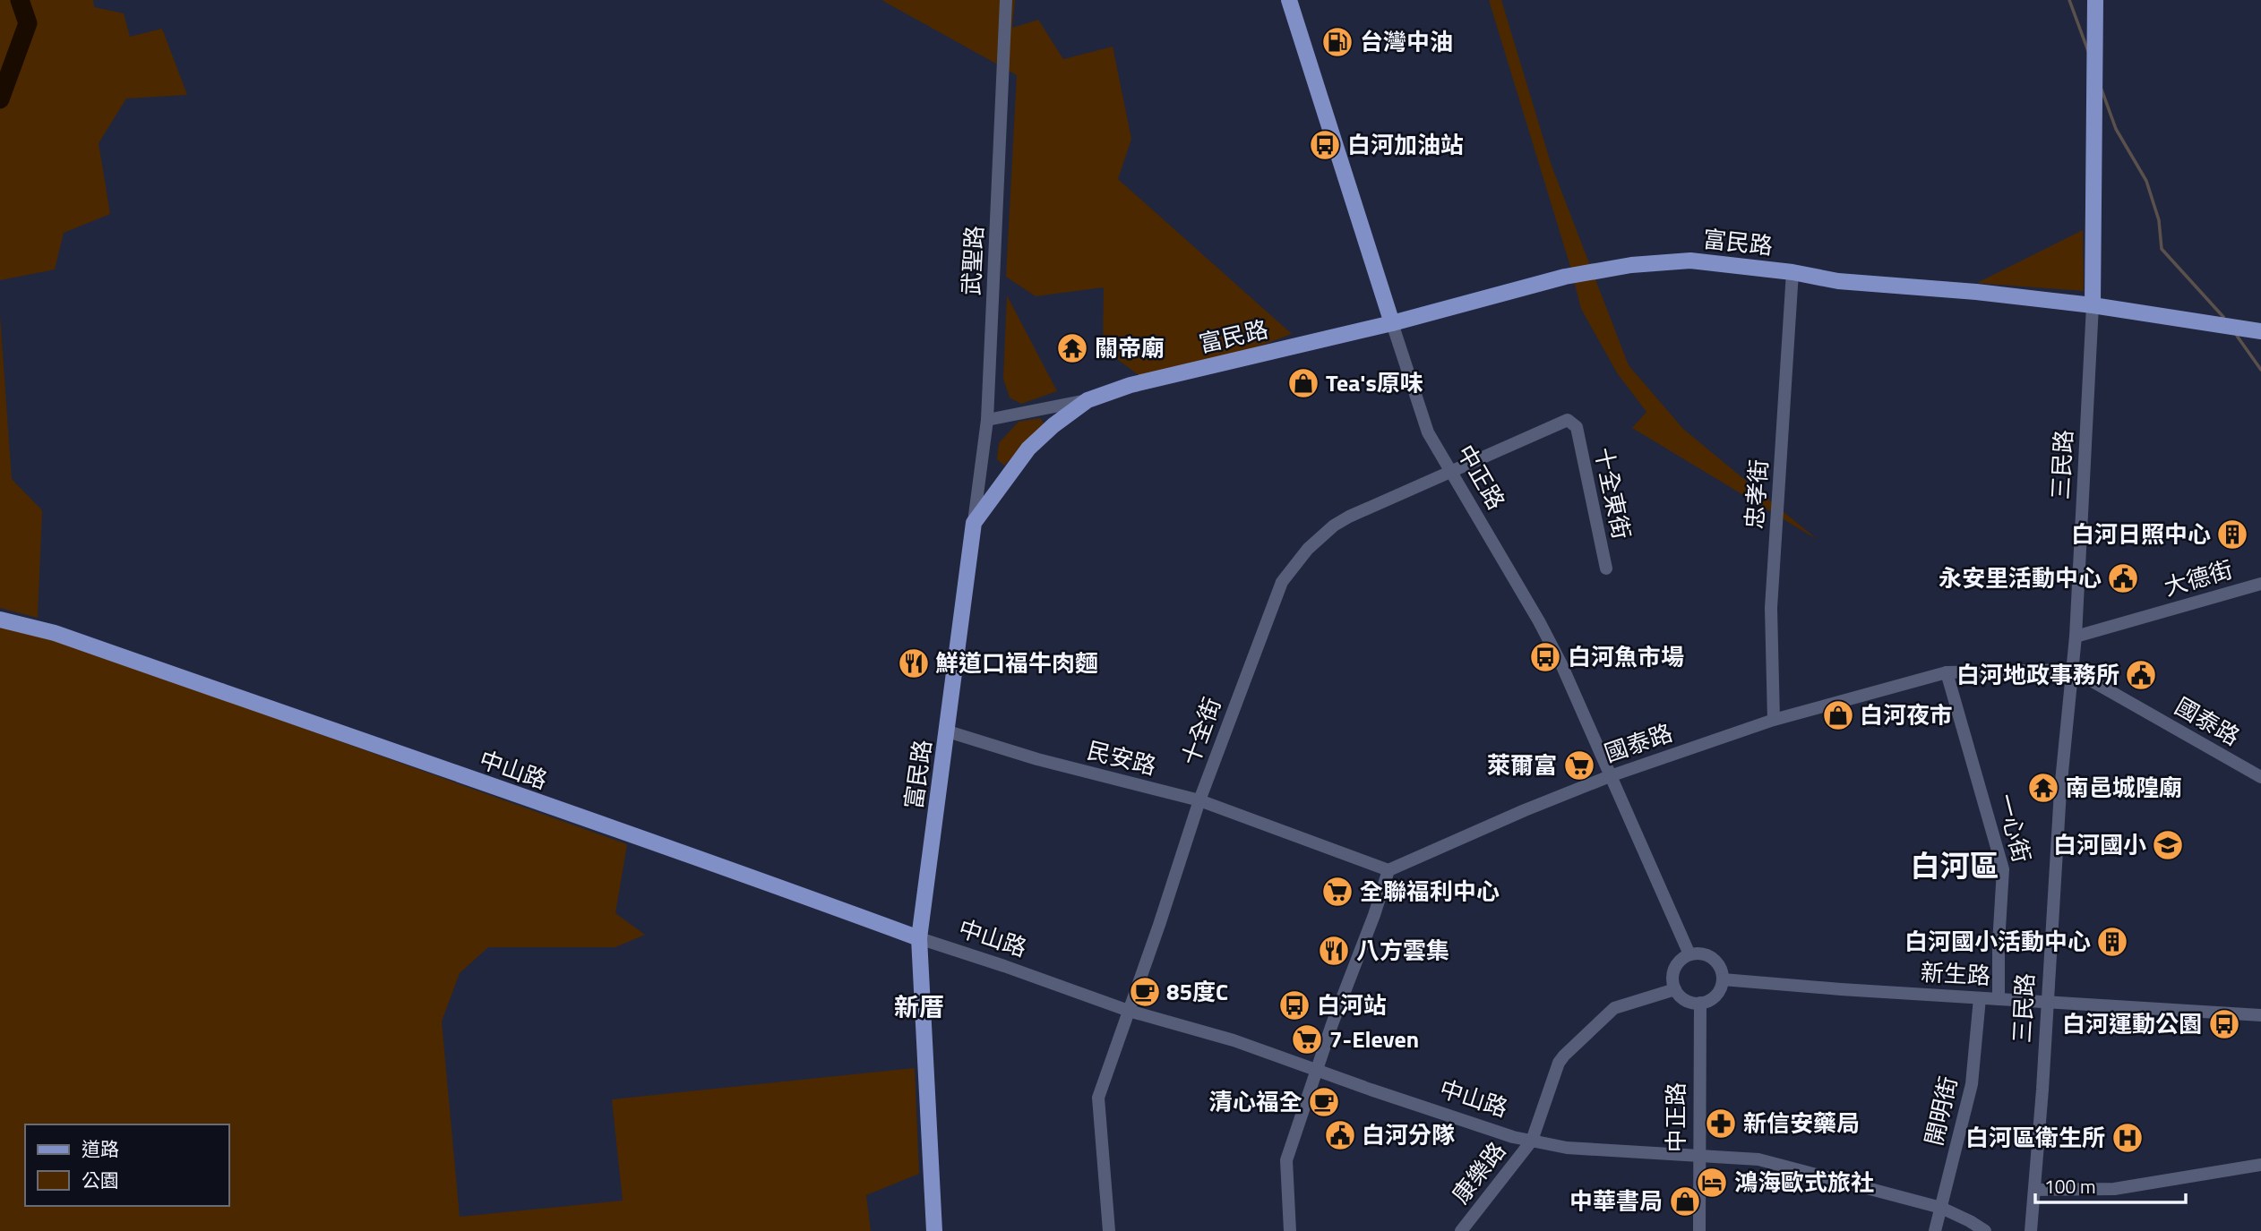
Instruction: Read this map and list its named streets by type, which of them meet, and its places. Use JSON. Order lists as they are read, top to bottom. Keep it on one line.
{"streets":{"main road":["富民路","三民路","中正路","中山路"],"street":["武聖路","十全東街","忠孝街","大德街","國泰路","十全街","民安路","一心街","新生路","開明街","康樂路"]},"crossings":[["富民路","武聖路"],["富民路","三民路"],["富民路","中正路"],["富民路","忠孝街"],["富民路","民安路"],["富民路","中山路"],["三民路","大德街"],["三民路","國泰路"],["三民路","新生路"],["中正路","國泰路"],["中正路","十全街"],["中正路","中山路"],["中正路","新生路"],["中正路","康樂路"],["十全東街","十全街"],["忠孝街","國泰路"],["國泰路","民安路"],["國泰路","一心街"],["十全街","民安路"],["十全街","中山路"],["中山路","開明街"],["中山路","康樂路"],["一心街","新生路"],["新生路","開明街"],["新生路","康樂路"]],"districts":["白河區","新厝"],"places":{"fuel station":["台灣中油"],"bus stop":["白河加油站","白河魚市場","白河站","白河運動公園"],"temple":["關帝廟","南邑城隍廟"],"shop":["Tea's原味","白河夜市","中華書局"],"building":["白河日照中心","白河國小活動中心"],"public building":["永安里活動中心","白河地政事務所","白河分隊"],"restaurant":["鮮道口福牛肉麵","八方雲集"],"supermarket":["萊爾富","全聯福利中心","7-Eleven"],"school or university":["白河國小"],"cafe":["85度C","清心福全"],"pharmacy":["新信安藥局"],"hospital":["白河區衛生所"],"hotel":["鴻海歐式旅社"]},"legend":["道路","公園"],"scale_bar":"100 m"}
